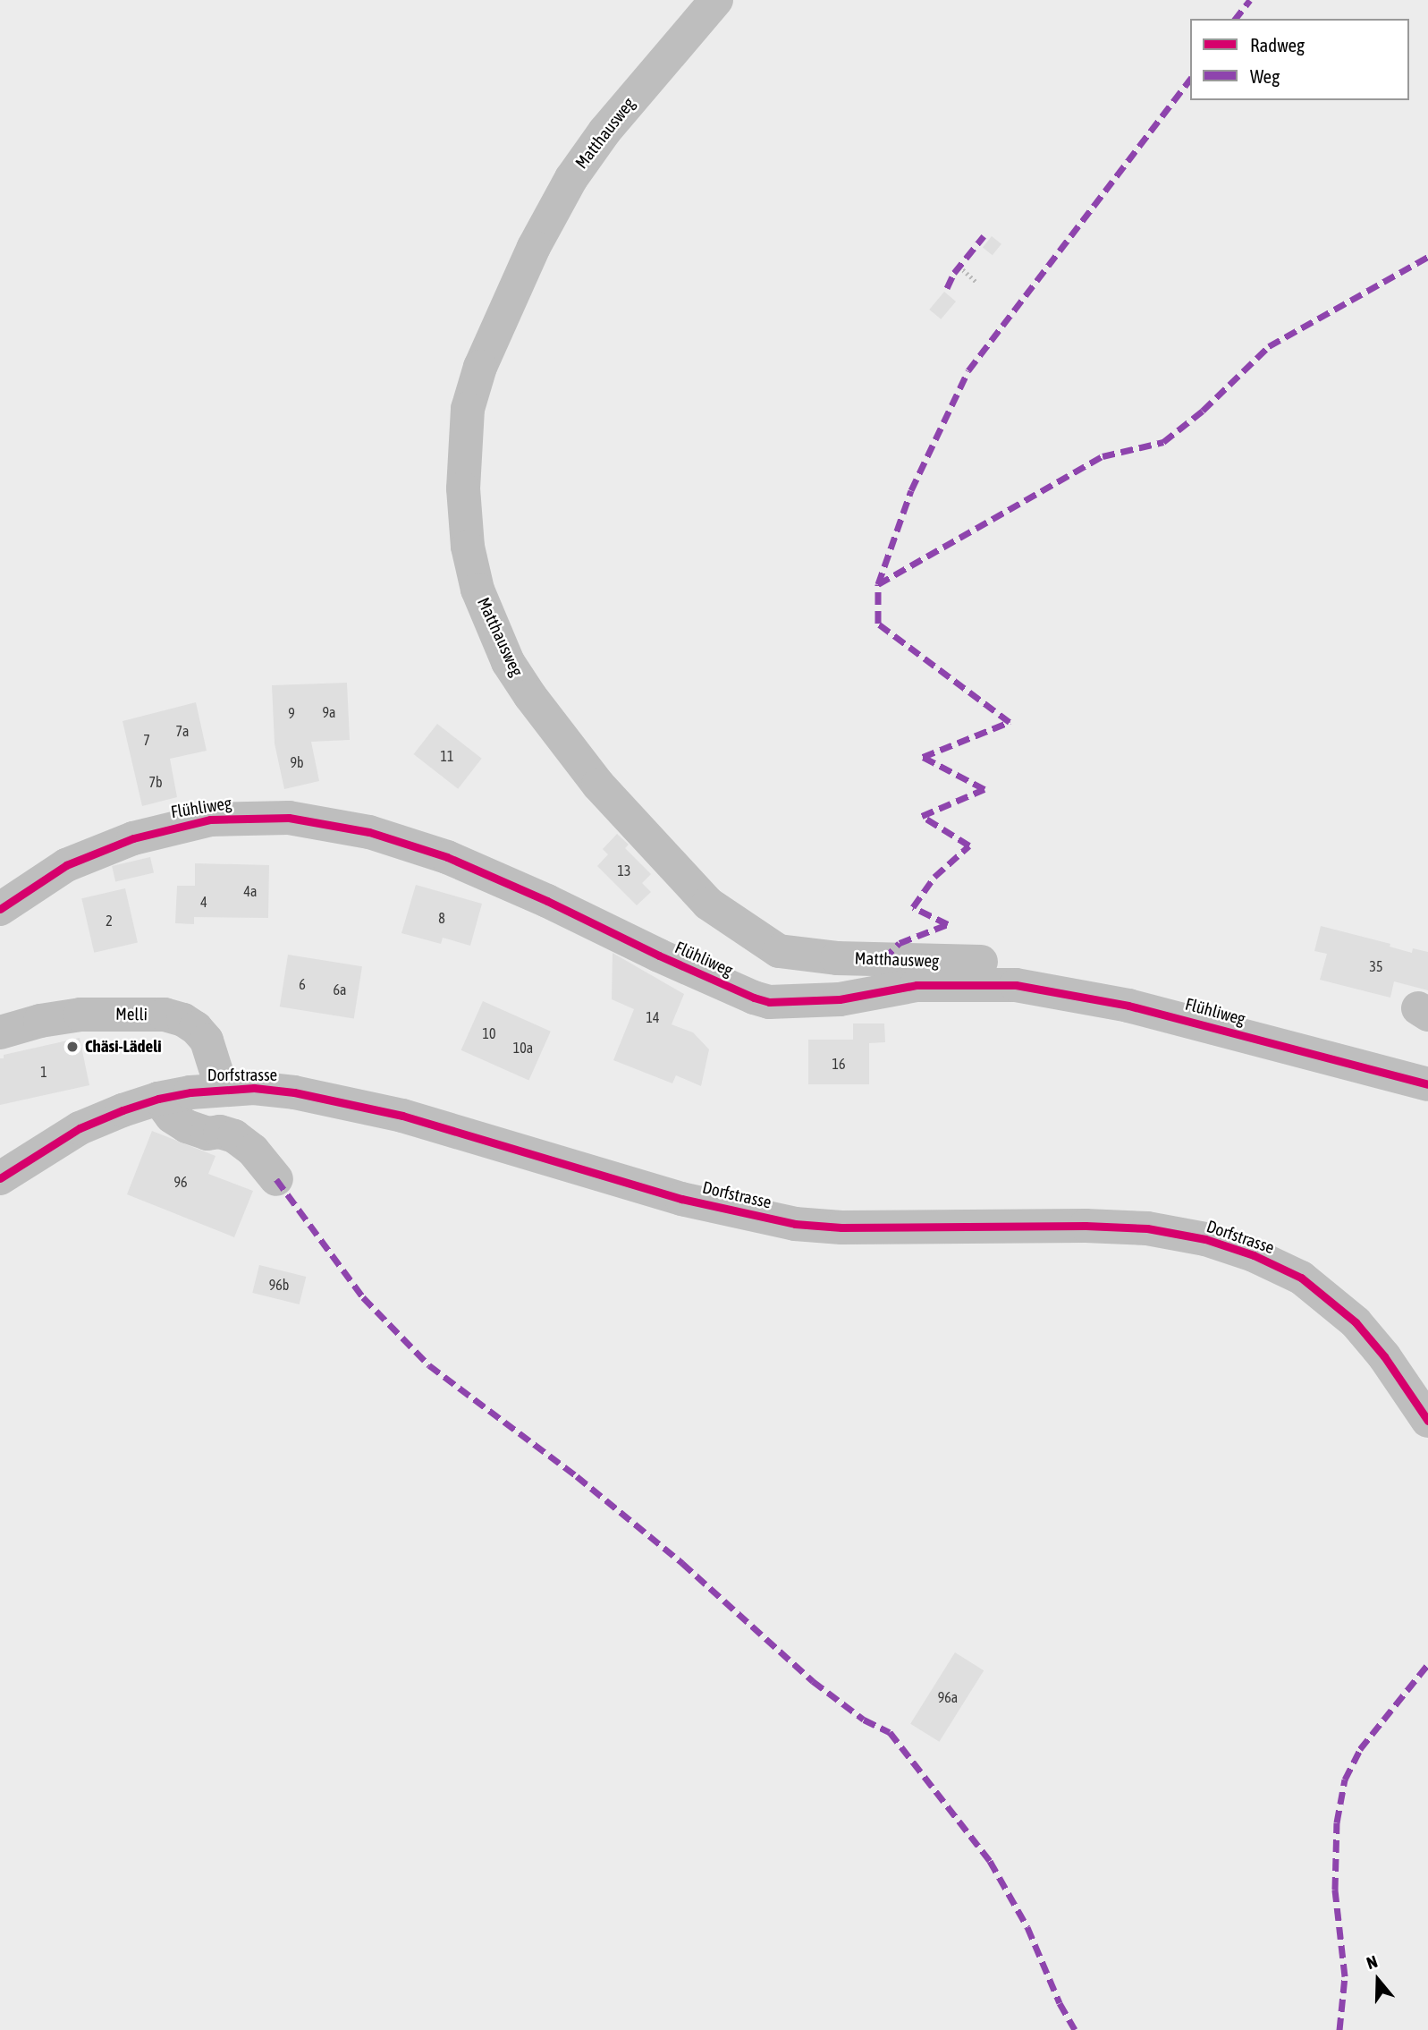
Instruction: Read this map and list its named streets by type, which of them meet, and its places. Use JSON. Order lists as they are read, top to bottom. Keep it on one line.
{"streets":{"street":["Matthausweg","Flühliweg","Melli","Dorfstrasse"]},"crossings":[["Matthausweg","Flühliweg"],["Melli","Dorfstrasse"]],"places":["Chäsi-Lädeli"],"house_numbers":["9a","9","7a","7","11","9b","7b","13","4a","4","8","2","35","6","6a","14","10","10a","16","1","96","96b","96a"],"legend":["Radweg","Weg"],"north":"top"}
